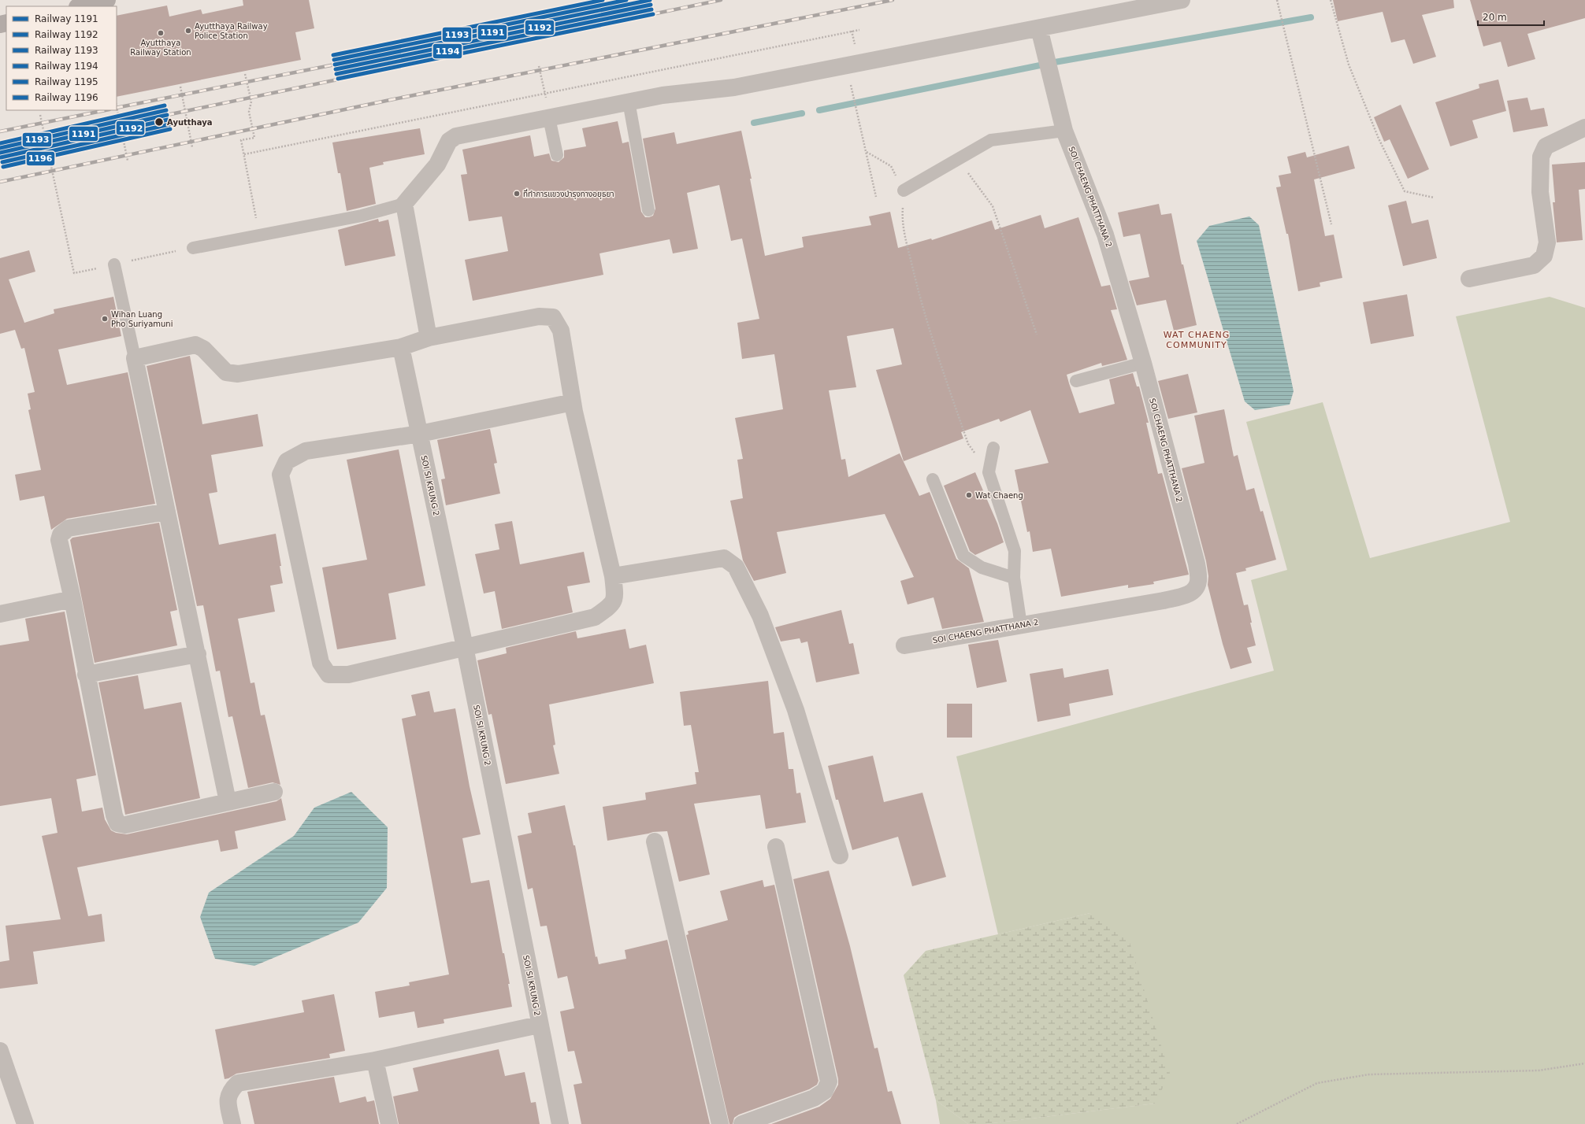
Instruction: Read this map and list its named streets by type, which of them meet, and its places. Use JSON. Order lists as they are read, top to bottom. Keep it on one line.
{"streets":{"street":["SOI CHAENG PHATTHANA 2","SOI SI KRUNG 2"]},"districts":["WAT CHAENG COMMUNITY"],"places":["Ayutthaya Railway Police Station","Ayutthaya Railway Station","Ayutthaya","ที่ทำการแขวงบำรุงทางอยุธยา","Wihan Luang Pho Suriyamuni","Wat Chaeng"],"lines":["rail line 1191","rail line 1193","rail line 1195","rail line 1192","rail line 1194","rail line 1196"],"legend":["Railway 1191","Railway 1192","Railway 1193","Railway 1194","Railway 1195","Railway 1196"],"scale_bar":"20 m"}
